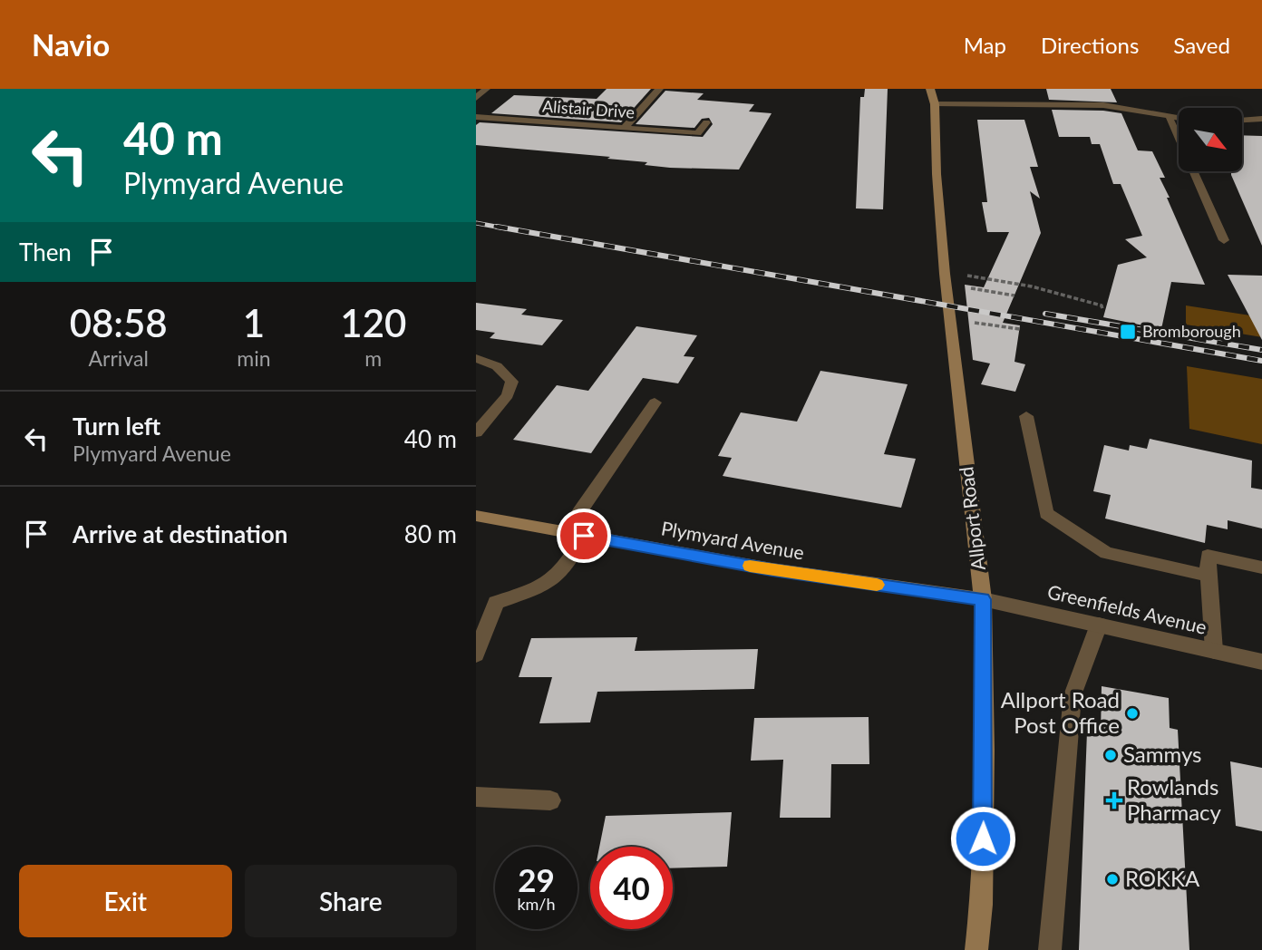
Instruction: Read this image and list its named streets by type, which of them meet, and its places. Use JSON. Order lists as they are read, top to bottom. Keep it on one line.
{"streets":{"street":["Alistair Drive","Allport Road","Plymyard Avenue","Greenfields Avenue"]},"crossings":[["Allport Road","Plymyard Avenue"],["Allport Road","Greenfields Avenue"],["Plymyard Avenue","Greenfields Avenue"]],"places":{"transit":["Bromborough"],"other":["Allport Road Post Office","Sammys","ROKKA"],"health":["Rowlands Pharmacy"]},"north":"bottom right","page":{"header":"Navio","nav":["Map","Directions","Saved"],"turn":["40 m","Plymyard Avenue"],"then":"Then","eta":["08:58","Arrival","1","min","120","m"],"list":[{"name":"Turn left","note":"Plymyard Avenue","value":"40 m"},{"name":"Arrive at destination","value":"80 m"}],"speed":"29 km/h","limit":"40","buttons":["Exit","Share"]}}
